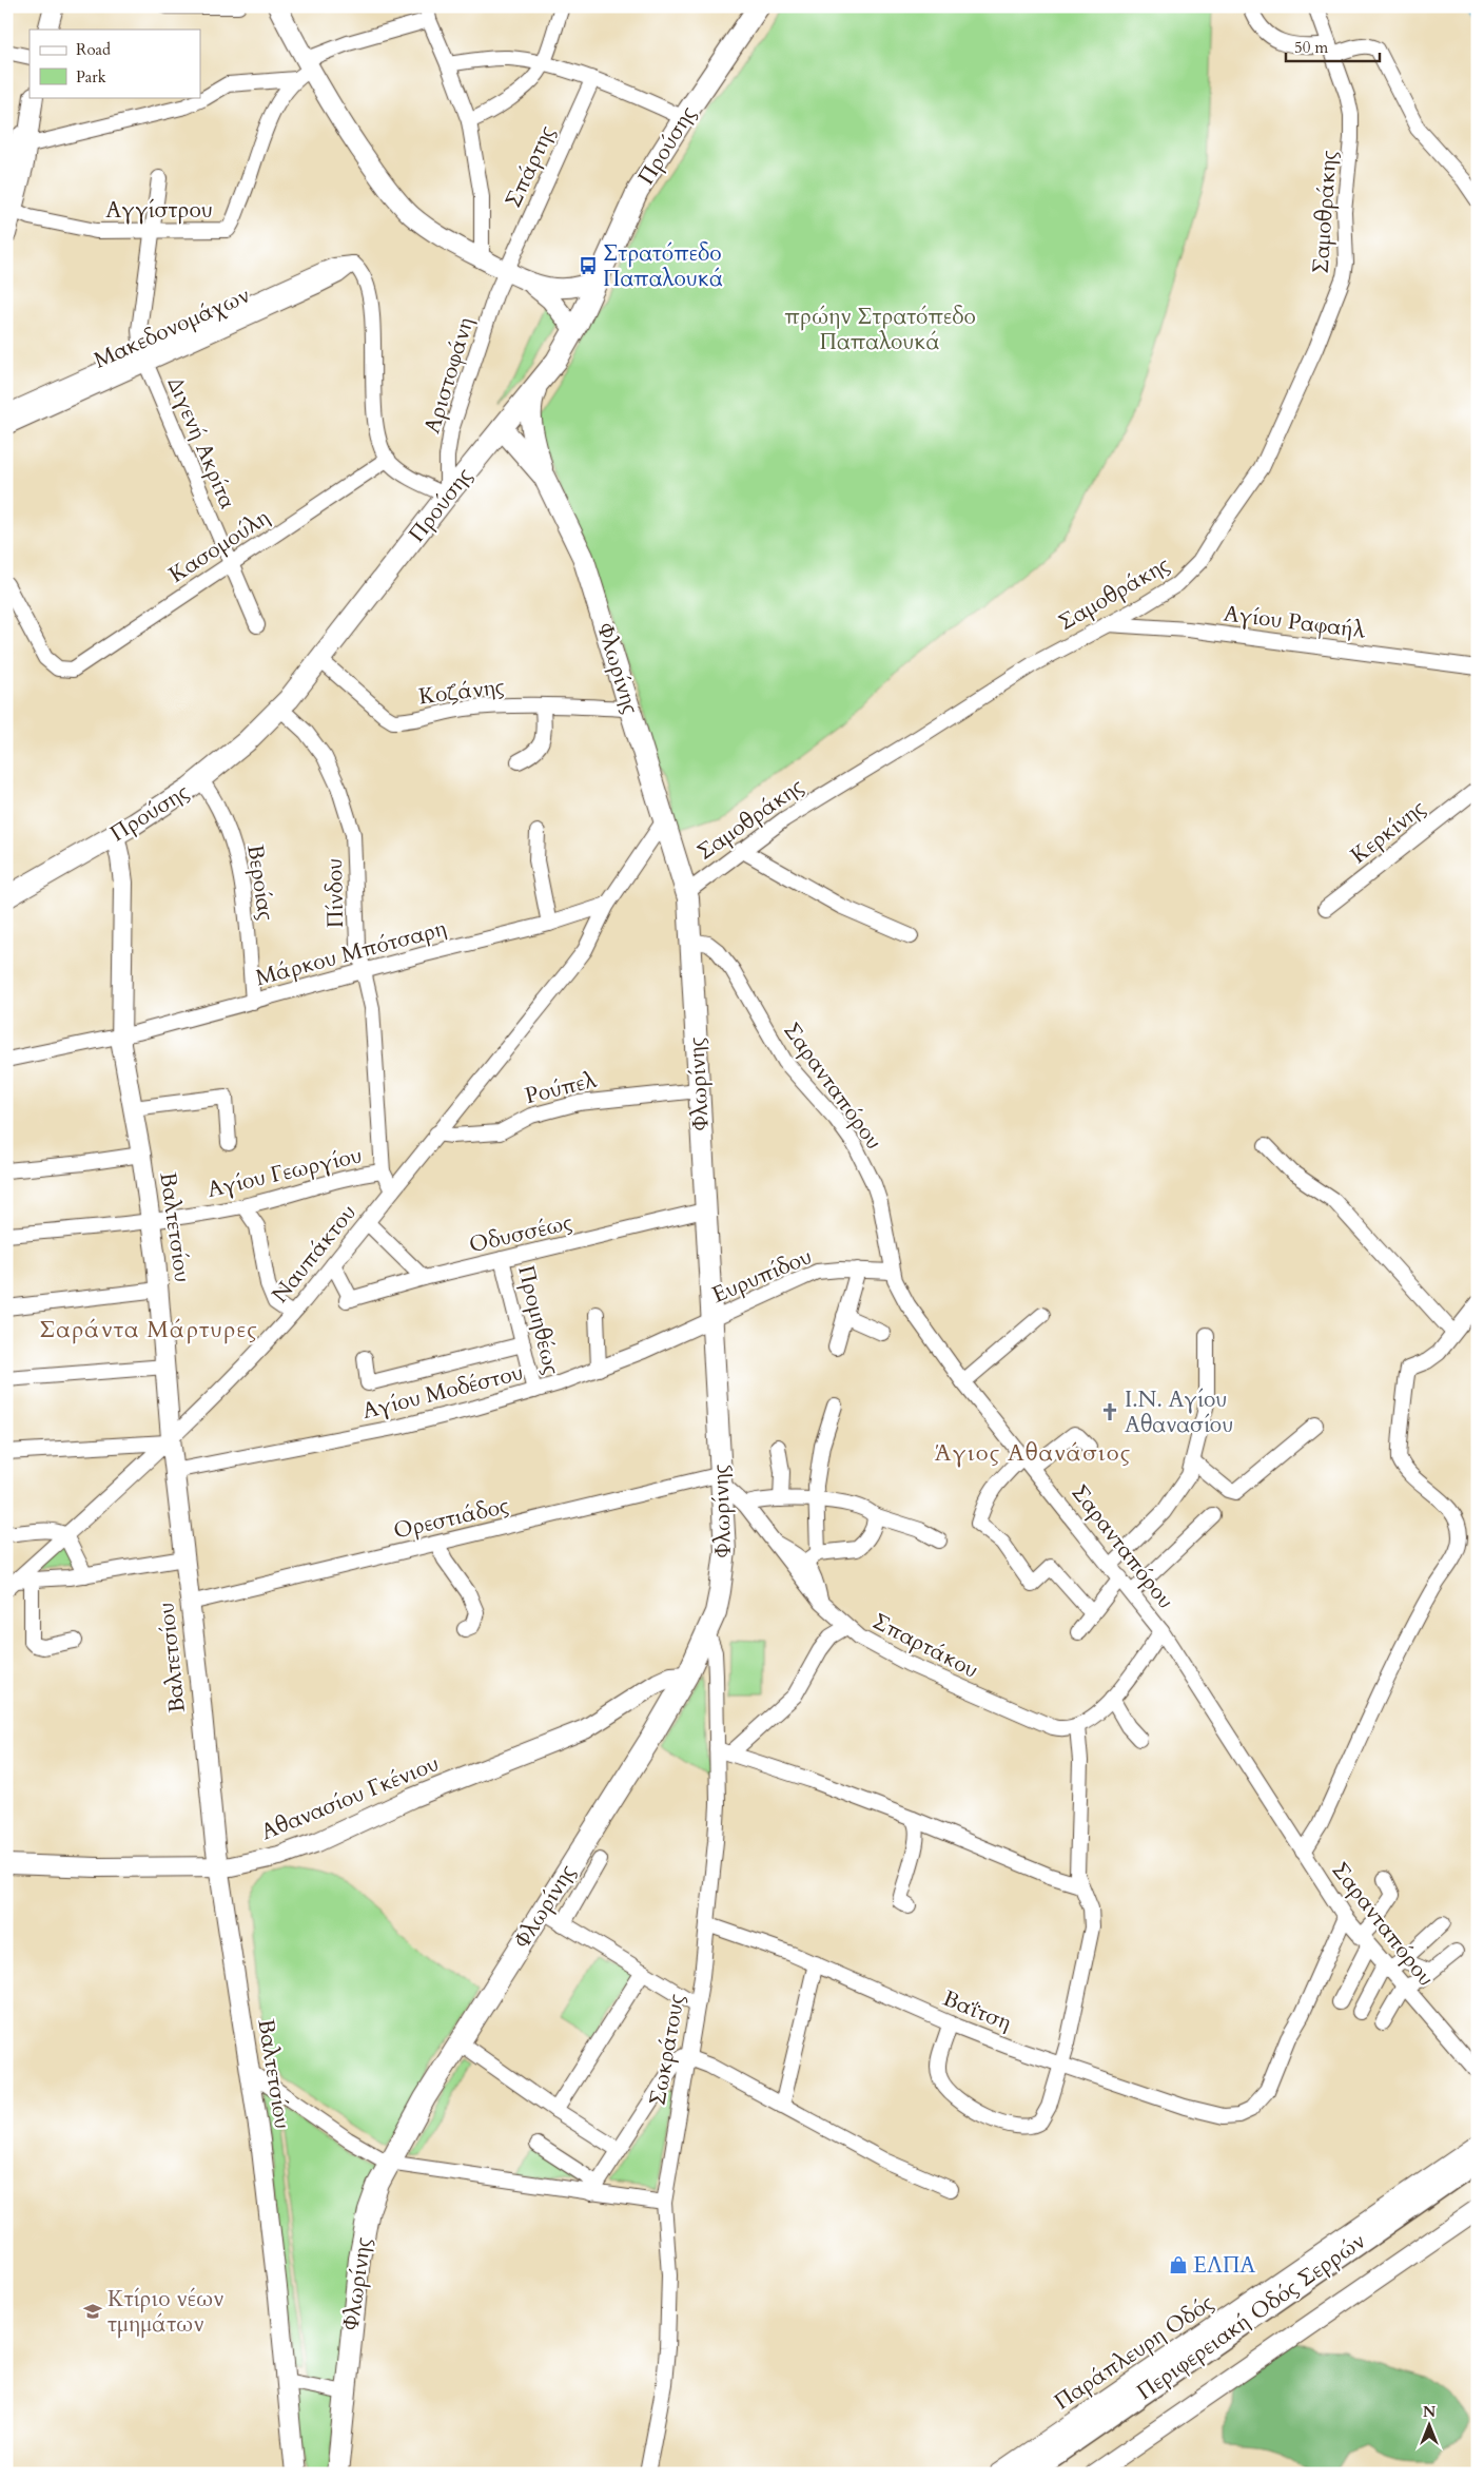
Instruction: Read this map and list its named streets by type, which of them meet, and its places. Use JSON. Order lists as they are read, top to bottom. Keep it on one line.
{"streets":{"main road":["Προύσης","Φλωρίνης","Περιφερειακή Οδός Σερρών"],"street":["Σπάρτης","Αγγίστρου","Σαμοθράκης","Μακεδονομάχων","Αριστοφάνη","Διγενή Ακρίτα","Κασομούλη","Αγίου Ραφαήλ","Κοζάνης","Κερκίνης","Βεροίας","Πίνδου","Μάρκου Μπότσαρη","Σαρανταπόρου","Ρούπελ","Αγίου Γεωργίου","Βαλτετσίου","Οδυσσέως","Ναυπάκτου","Ευρυπίδου","Προμηθέως","Αγίου Μοδέστου","Ορεστιάδος","Σπαρτάκου","Αθανασίου Γκένιου","Βαΐτση","Σωκράτους","Παράπλευρη Οδός"]},"crossings":[["Προύσης","Αριστοφάνη"],["Προύσης","Φλωρίνης"],["Προύσης","Κοζάνης"],["Προύσης","Βεροίας"],["Προύσης","Πίνδου"],["Προύσης","Βαλτετσίου"],["Σπάρτης","Αριστοφάνη"],["Αγγίστρου","Διγενή Ακρίτα"],["Σαμοθράκης","Αγίου Ραφαήλ"],["Σαμοθράκης","Φλωρίνης"],["Μακεδονομάχων","Διγενή Ακρίτα"],["Διγενή Ακρίτα","Κασομούλη"],["Φλωρίνης","Κοζάνης"],["Φλωρίνης","Σαρανταπόρου"],["Φλωρίνης","Ρούπελ"],["Φλωρίνης","Οδυσσέως"],["Φλωρίνης","Ευρυπίδου"],["Φλωρίνης","Αγίου Μοδέστου"],["Φλωρίνης","Ορεστιάδος"],["Φλωρίνης","Σπαρτάκου"],["Φλωρίνης","Αθανασίου Γκένιου"],["Φλωρίνης","Σωκράτους"],["Βεροίας","Μάρκου Μπότσαρη"],["Πίνδου","Μάρκου Μπότσαρη"],["Πίνδου","Αγίου Γεωργίου"],["Πίνδου","Ναυπάκτου"],["Μάρκου Μπότσαρη","Βαλτετσίου"],["Μάρκου Μπότσαρη","Ναυπάκτου"],["Σαρανταπόρου","Ευρυπίδου"],["Σαρανταπόρου","Βαΐτση"],["Ρούπελ","Ναυπάκτου"],["Αγίου Γεωργίου","Βαλτετσίου"],["Βαλτετσίου","Ναυπάκτου"],["Βαλτετσίου","Αγίου Μοδέστου"],["Βαλτετσίου","Ορεστιάδος"],["Βαλτετσίου","Αθανασίου Γκένιου"],["Οδυσσέως","Ναυπάκτου"],["Οδυσσέως","Προμηθέως"],["Ευρυπίδου","Αγίου Μοδέστου"],["Προμηθέως","Αγίου Μοδέστου"],["Ορεστιάδος","Σπαρτάκου"],["Βαΐτση","Σωκράτους"]],"districts":["Σαράντα Μάρτυρες","Άγιος Αθανάσιος"],"parks":["πρώην Στρατόπεδο Παπαλουκά"],"places":{"bus stop":["Στρατόπεδο Παπαλουκά"],"church":["Ι.Ν. Αγίου Αθανασίου"],"shop":["ΕΛΠΑ"],"school or university":["Κτίριο νέων τμημάτων"]},"legend":["Road","Park"],"scale_bar":"50 m","north":"top"}
